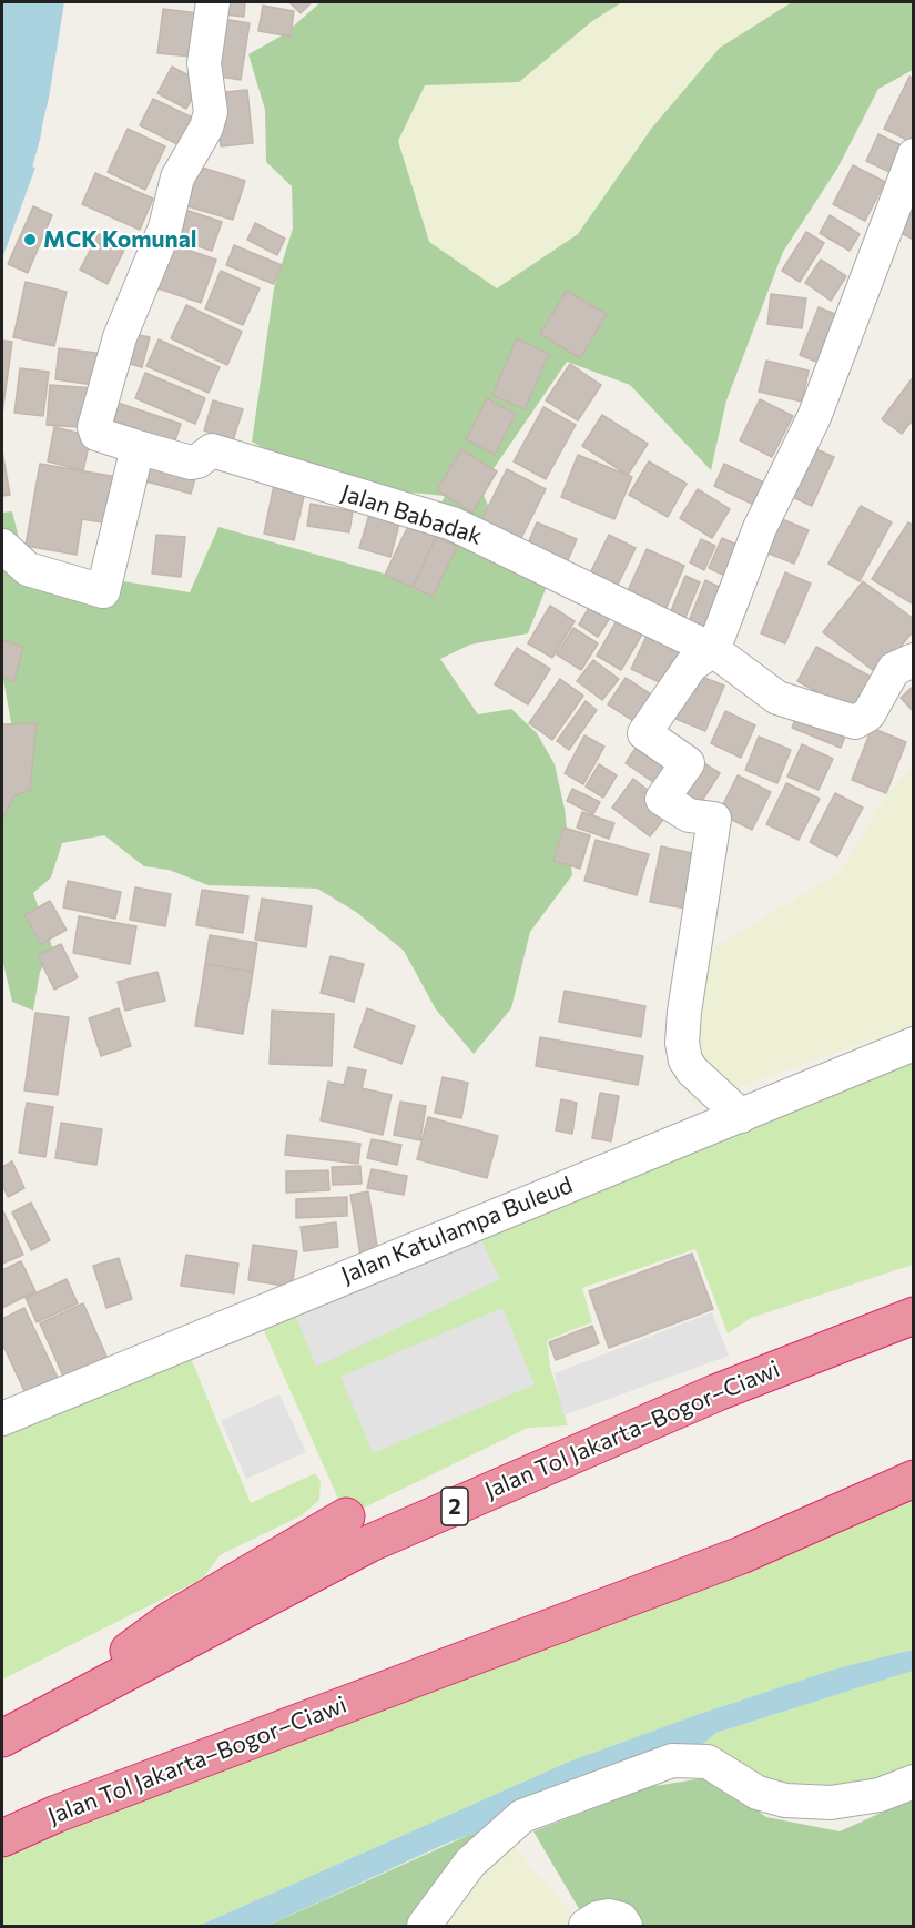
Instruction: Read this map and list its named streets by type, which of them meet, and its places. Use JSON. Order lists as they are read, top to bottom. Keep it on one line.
{"streets":{"highway":["Jalan Tol Jakarta–Bogor–Ciawi","2"],"street":["Jalan Babadak","Jalan Katulampa Buleud"]},"places":["MCK Komunal"]}
